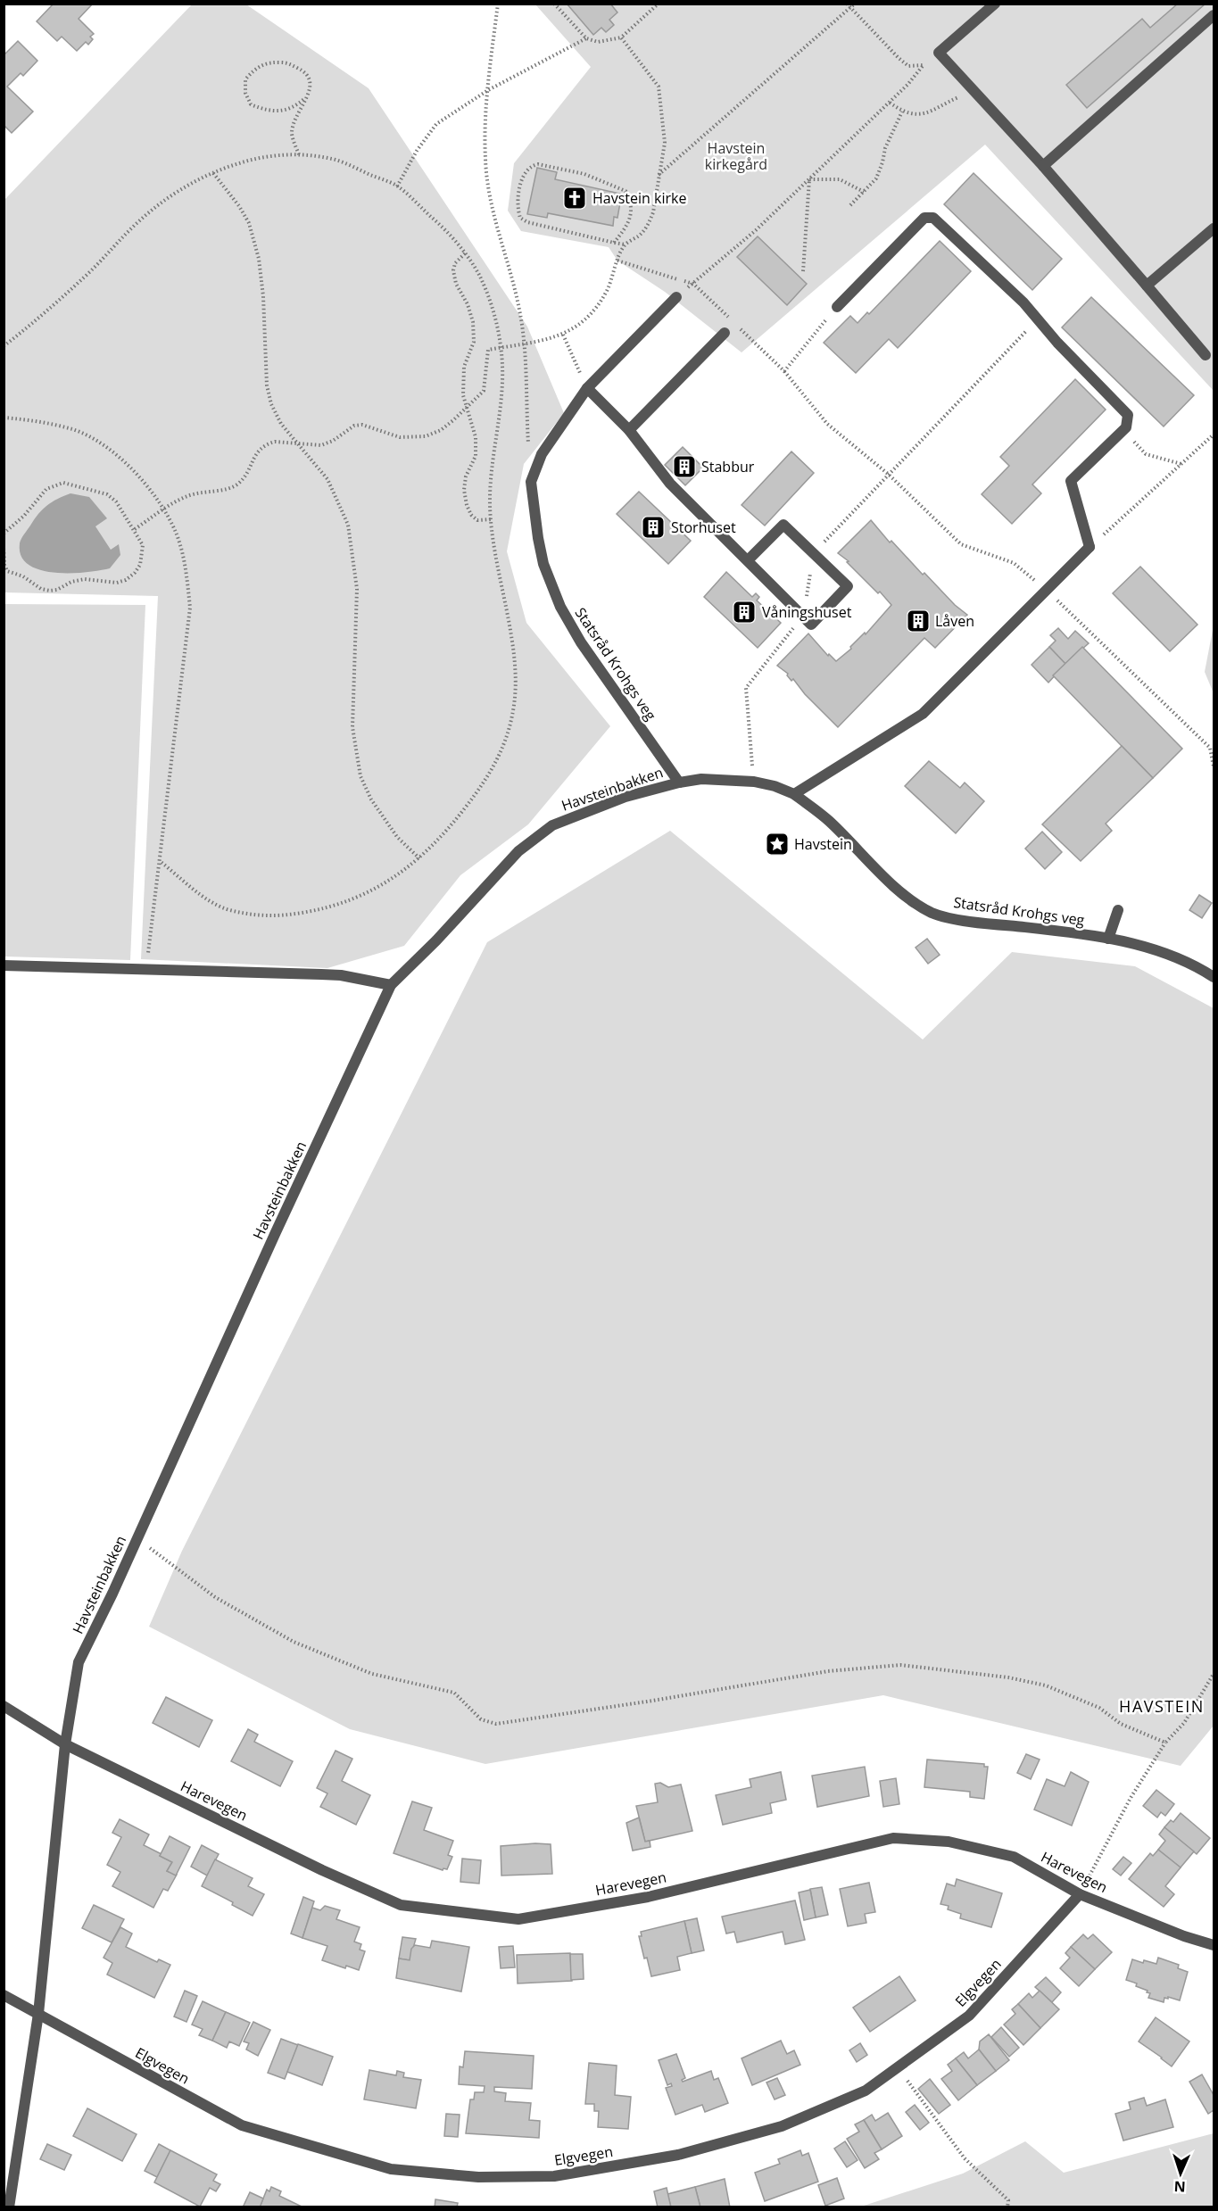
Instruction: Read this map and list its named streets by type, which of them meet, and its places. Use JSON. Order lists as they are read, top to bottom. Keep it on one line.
{"streets":{"street":["Statsråd Krohgs veg","Havsteinbakken","Harevegen","Elgvegen"]},"crossings":[["Statsråd Krohgs veg","Havsteinbakken"],["Havsteinbakken","Harevegen"],["Havsteinbakken","Elgvegen"],["Harevegen","Elgvegen"]],"districts":["HAVSTEIN"],"parks":["Havstein kirkegård"],"places":{"church":["Havstein kirke"],"building":["Stabbur","Storhuset","Våningshuset","Låven"],"place":["Havstein"]},"north":"bottom"}
